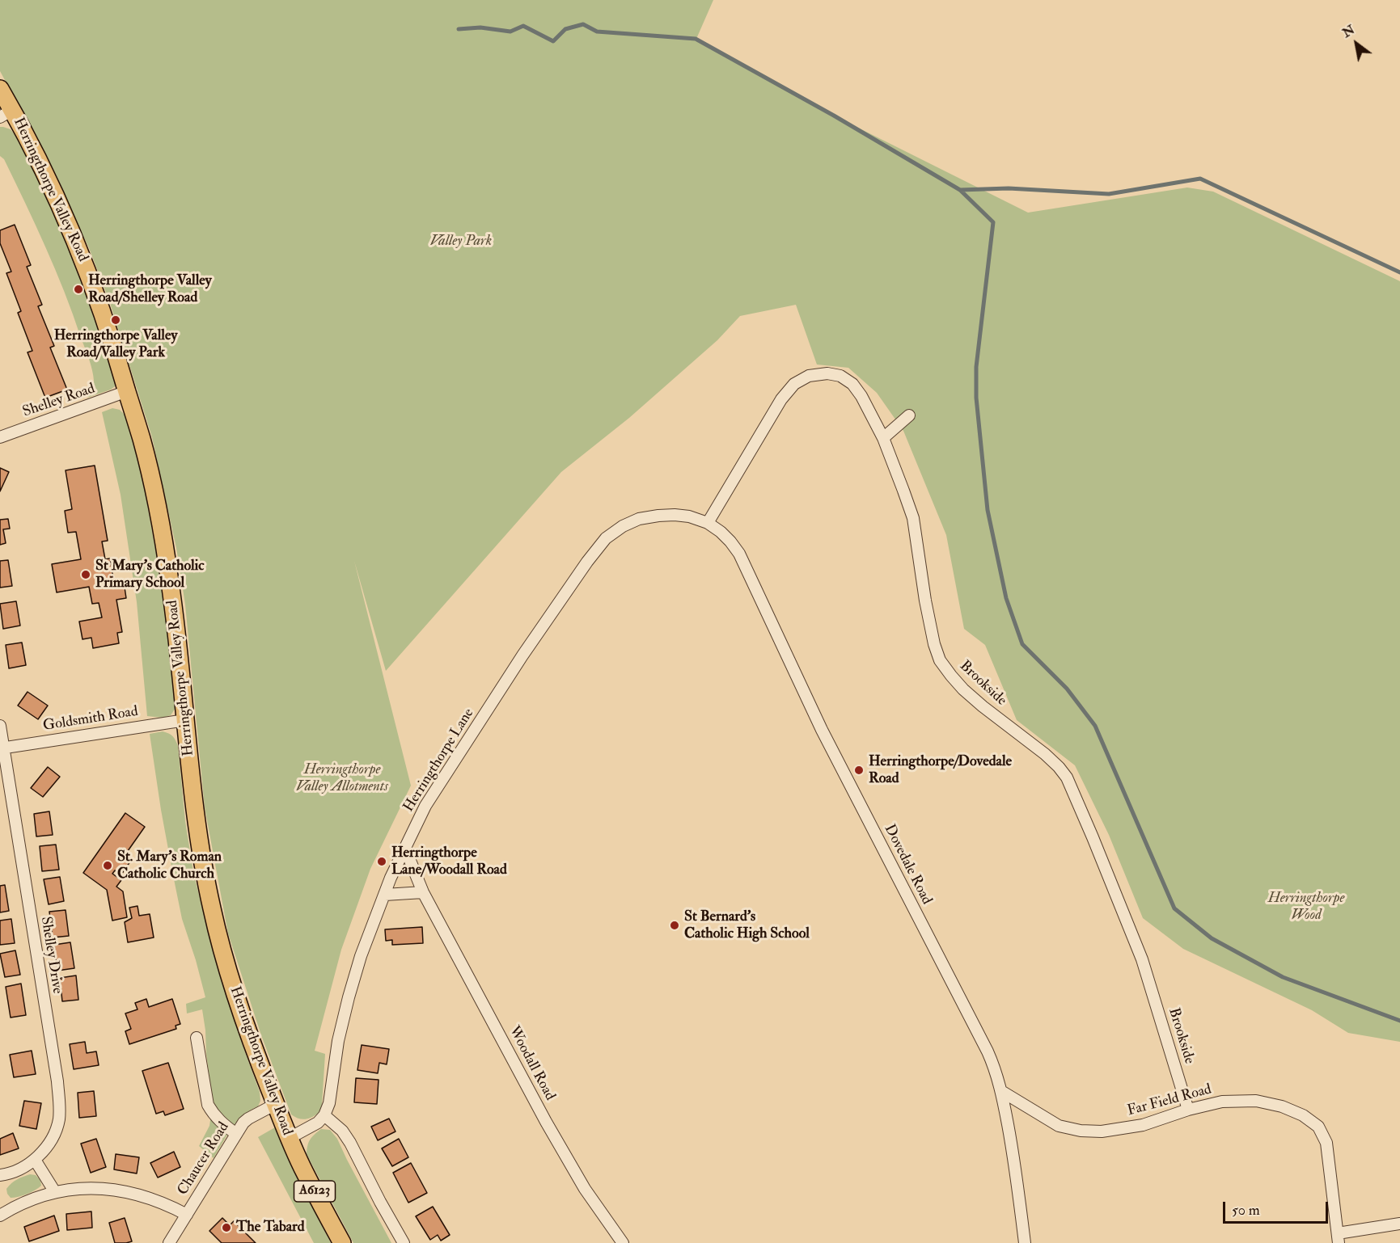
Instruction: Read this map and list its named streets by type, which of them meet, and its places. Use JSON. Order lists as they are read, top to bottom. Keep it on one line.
{"streets":{"main road":["Herringthorpe Valley Road","A6123"],"street":["Shelley Road","Brookside","Goldsmith Road","Herringthorpe Lane","Dovedale Road","Shelley Drive","Woodall Road","Far Field Road","Chaucer Road"]},"crossings":[["Herringthorpe Valley Road","Shelley Road"],["Herringthorpe Valley Road","Goldsmith Road"],["Herringthorpe Valley Road","Chaucer Road"],["Brookside","Herringthorpe Lane"],["Brookside","Dovedale Road"],["Brookside","Far Field Road"],["Goldsmith Road","Shelley Drive"],["Herringthorpe Lane","Dovedale Road"],["Herringthorpe Lane","Woodall Road"],["Dovedale Road","Far Field Road"]],"parks":["Valley Park","Herringthorpe Valley Allotments","Herringthorpe Wood"],"places":["Herringthorpe Valley Road/Shelley Road","Herringthorpe Valley Road/Valley Park","St Mary's Catholic Primary School","Herringthorpe/Dovedale Road","Herringthorpe Lane/Woodall Road","St. Mary's Roman Catholic Church","St Bernard's Catholic High School","The Tabard"],"scale_bar":"50 m","north":"top left"}
